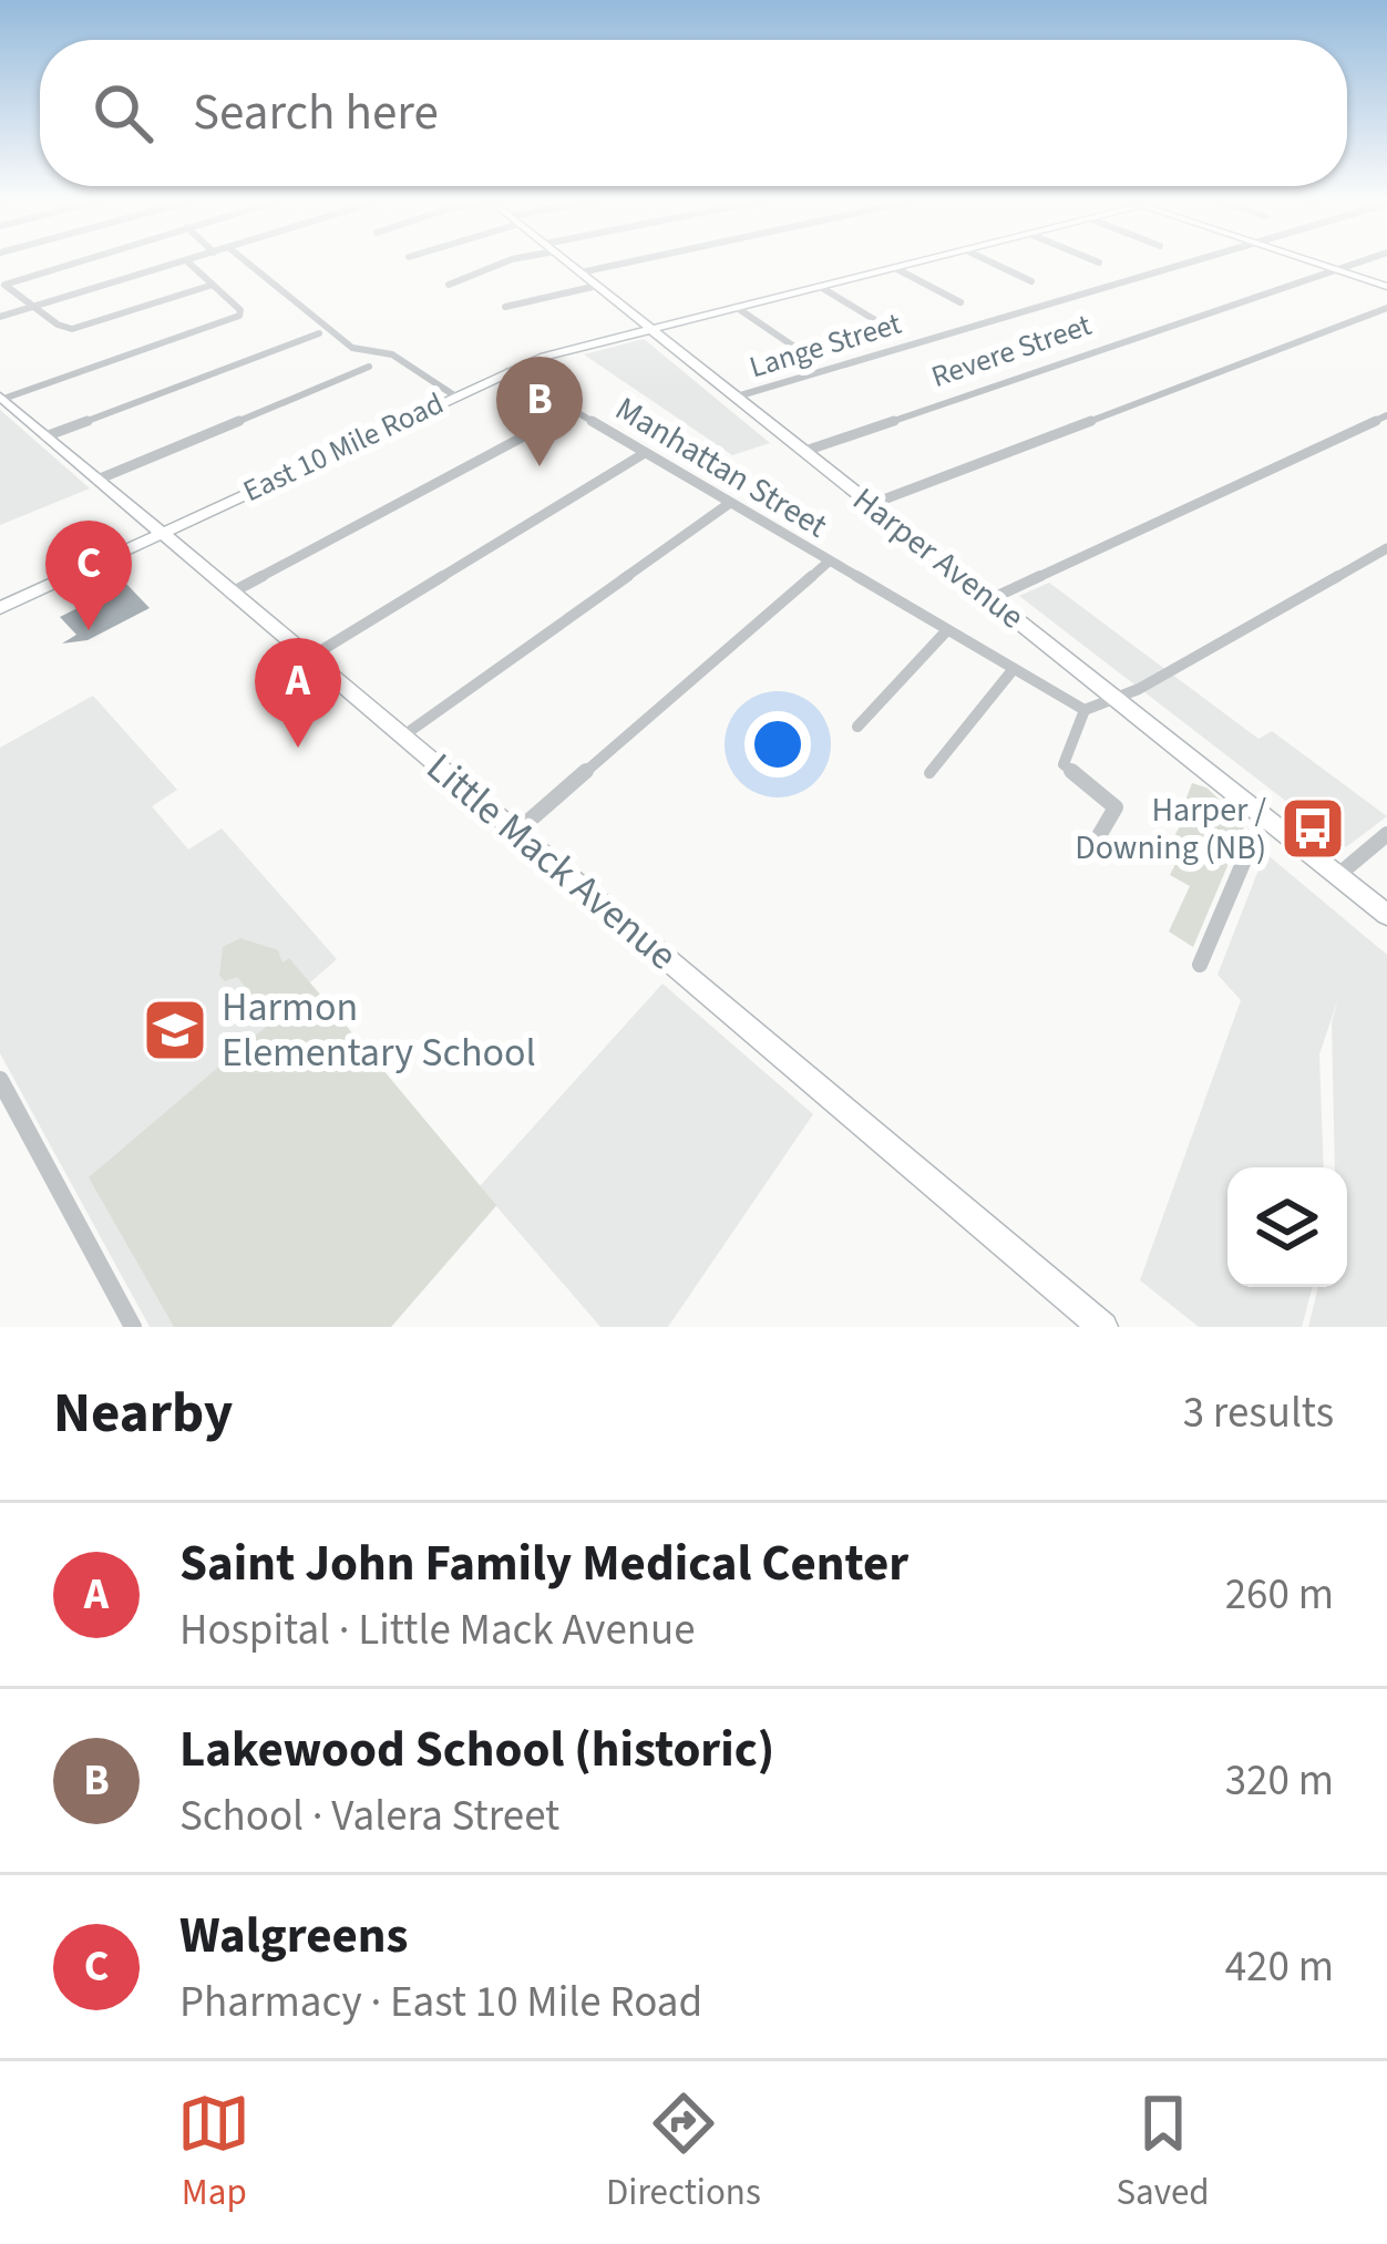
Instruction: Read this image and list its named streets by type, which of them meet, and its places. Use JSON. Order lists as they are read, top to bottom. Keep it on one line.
{"streets":{"main road":["East 10 Mile Road","Harper Avenue","Little Mack Avenue"],"street":["Lange Street","Revere Street","Manhattan Street"]},"crossings":[["Lange Street","Harper Avenue"],["Revere Street","Harper Avenue"],["East 10 Mile Road","Manhattan Street"],["East 10 Mile Road","Harper Avenue"],["East 10 Mile Road","Little Mack Avenue"]],"places":{"bus stop":["Harper / Downing (NB)"],"school or university":["Harmon Elementary School"]},"page":{"search":"Search here","pins":["B","C","A"],"heading":["Nearby","3 results"],"list":[{"mark":"A","name":"Saint John Family Medical Center","note":"Hospital · Little Mack Avenue","value":"260 m"},{"mark":"B","name":"Lakewood School (historic)","note":"School · Valera Street","value":"320 m"},{"mark":"C","name":"Walgreens","note":"Pharmacy · East 10 Mile Road","value":"420 m"}],"nav":["Map","Directions","Saved"]}}
